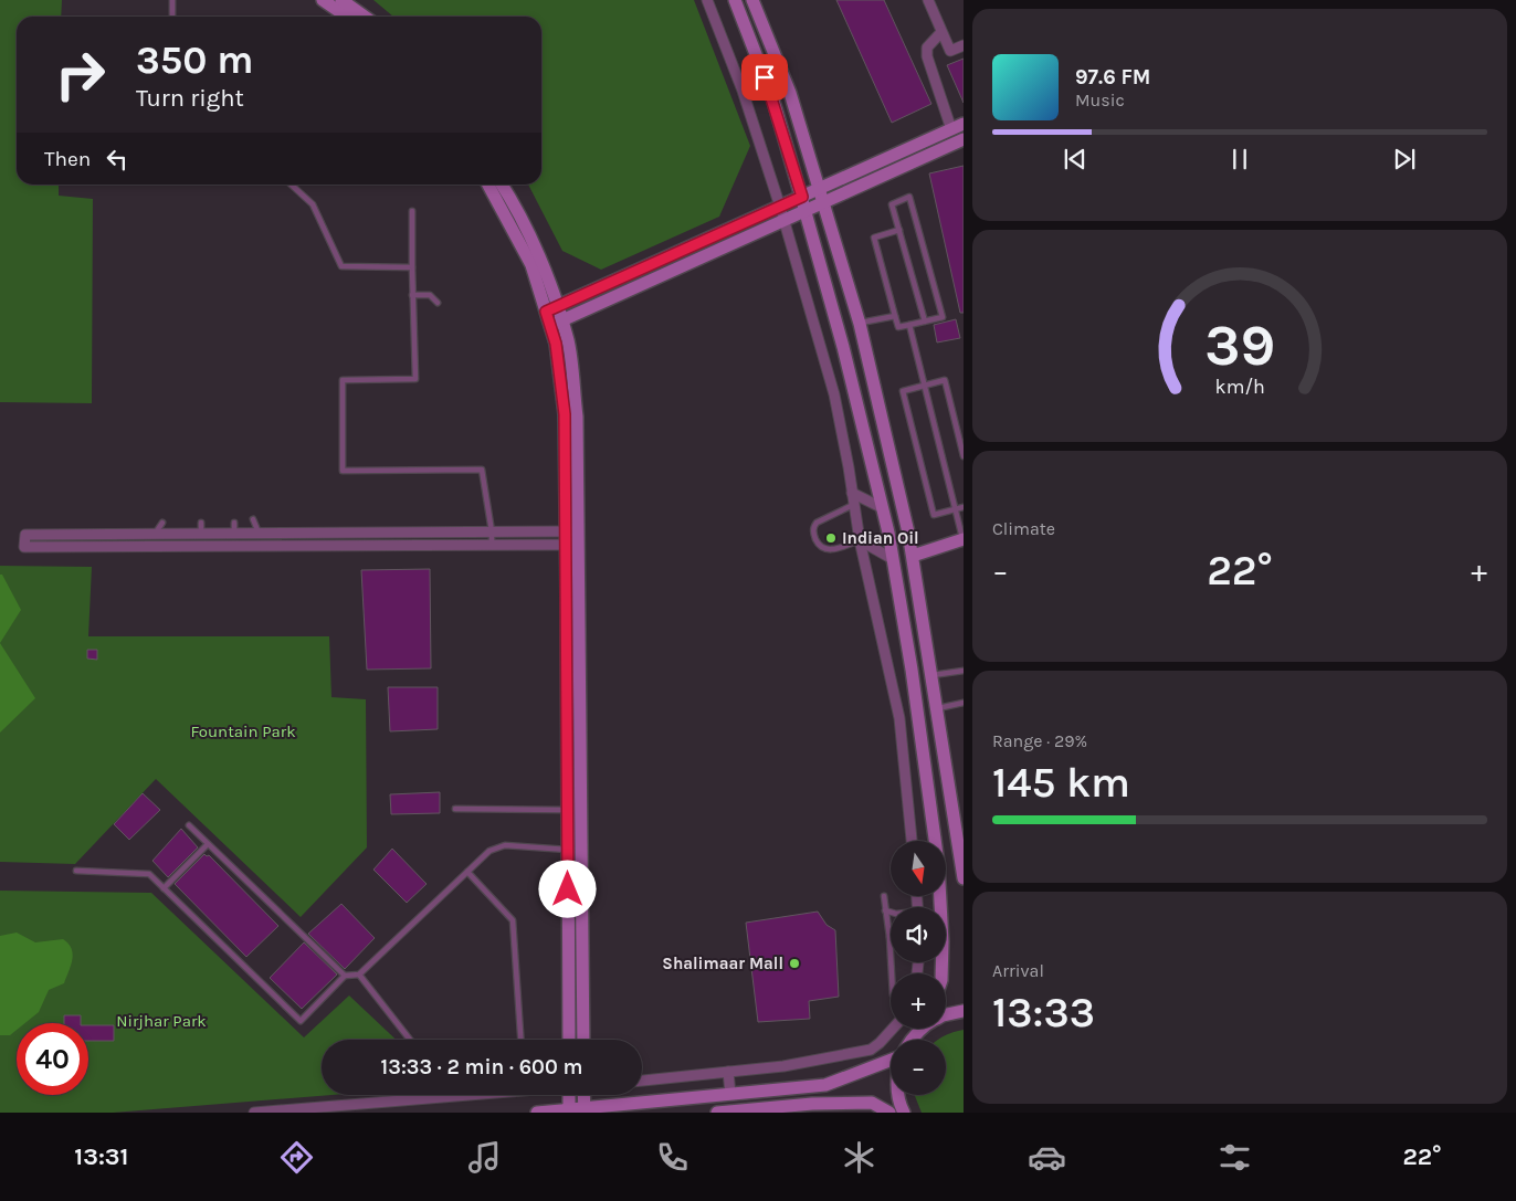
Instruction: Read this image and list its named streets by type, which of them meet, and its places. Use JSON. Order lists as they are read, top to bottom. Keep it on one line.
{"parks":["Fountain Park","Nirjhar Park"],"places":["Indian Oil","Shalimaar Mall"],"north":"bottom","page":{"turn":["350 m","Turn right"],"song":["97.6 FM","Music"],"then":"Then","tile":["Climate",["Range · 29%","145 km"],["Arrival","13:33"]],"heat":["−","22°","+"],"map_buttons":["+","−"],"limit":"40","trip":"13:33 · 2 min · 600 m","tabs":["13:31","22°"],"gauge":["39","km/h"]}}
